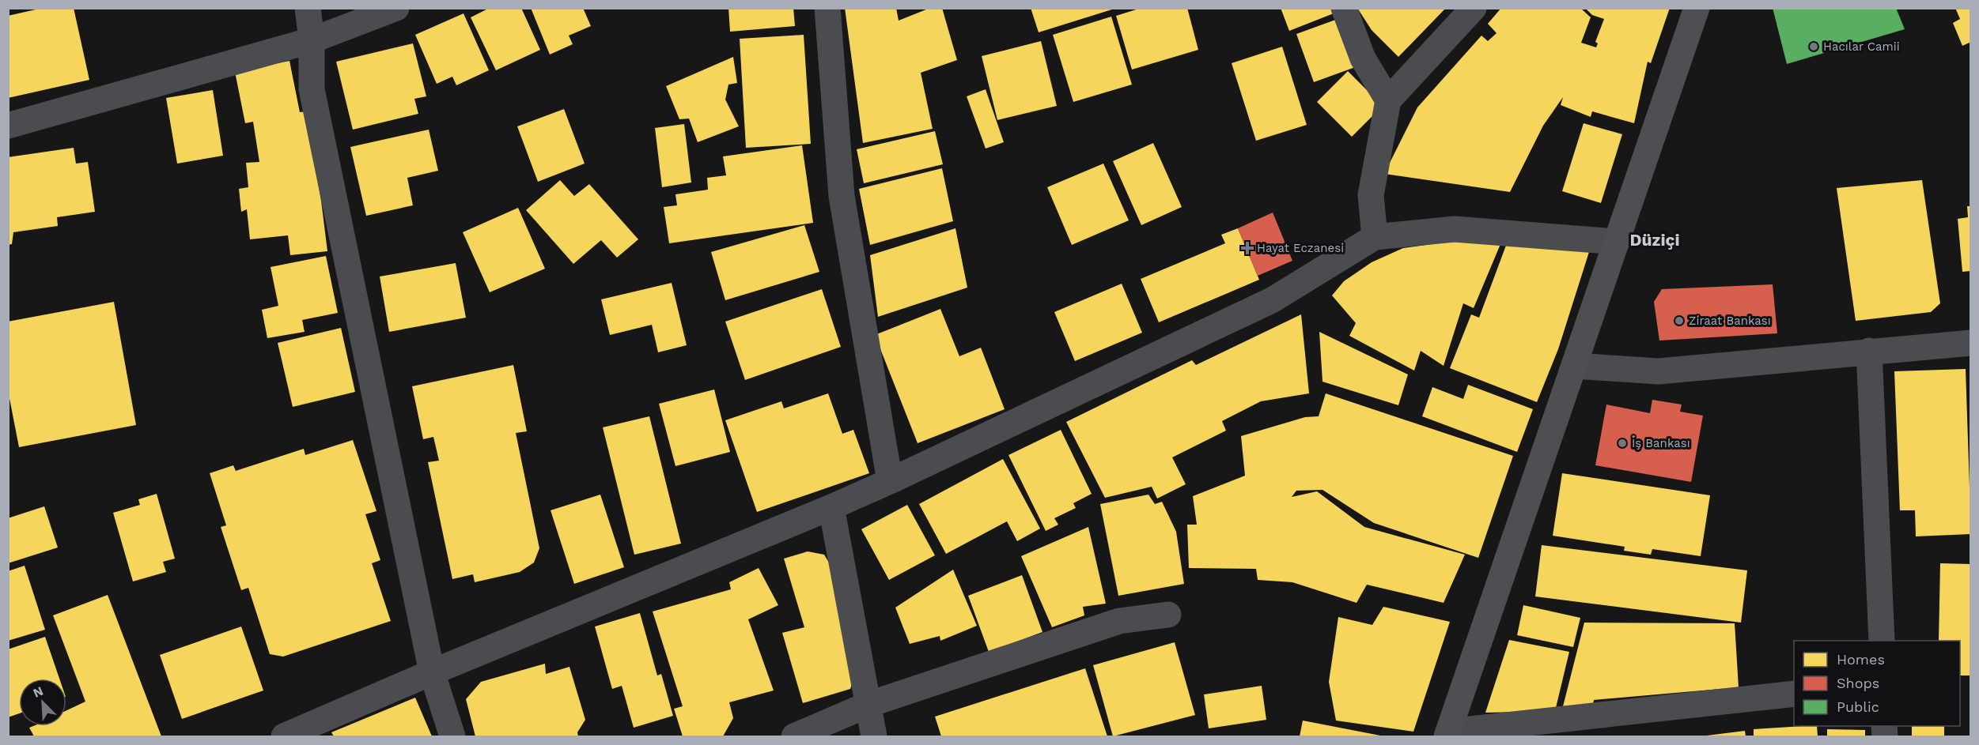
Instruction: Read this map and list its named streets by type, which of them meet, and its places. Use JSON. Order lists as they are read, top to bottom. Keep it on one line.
{"districts":["Düziçi"],"places":{"other":["Hacılar Camii","Ziraat Bankası","İş Bankası"],"health":["Hayat Eczanesi"]},"legend":["Homes","Shops","Public"],"north":"top left"}
